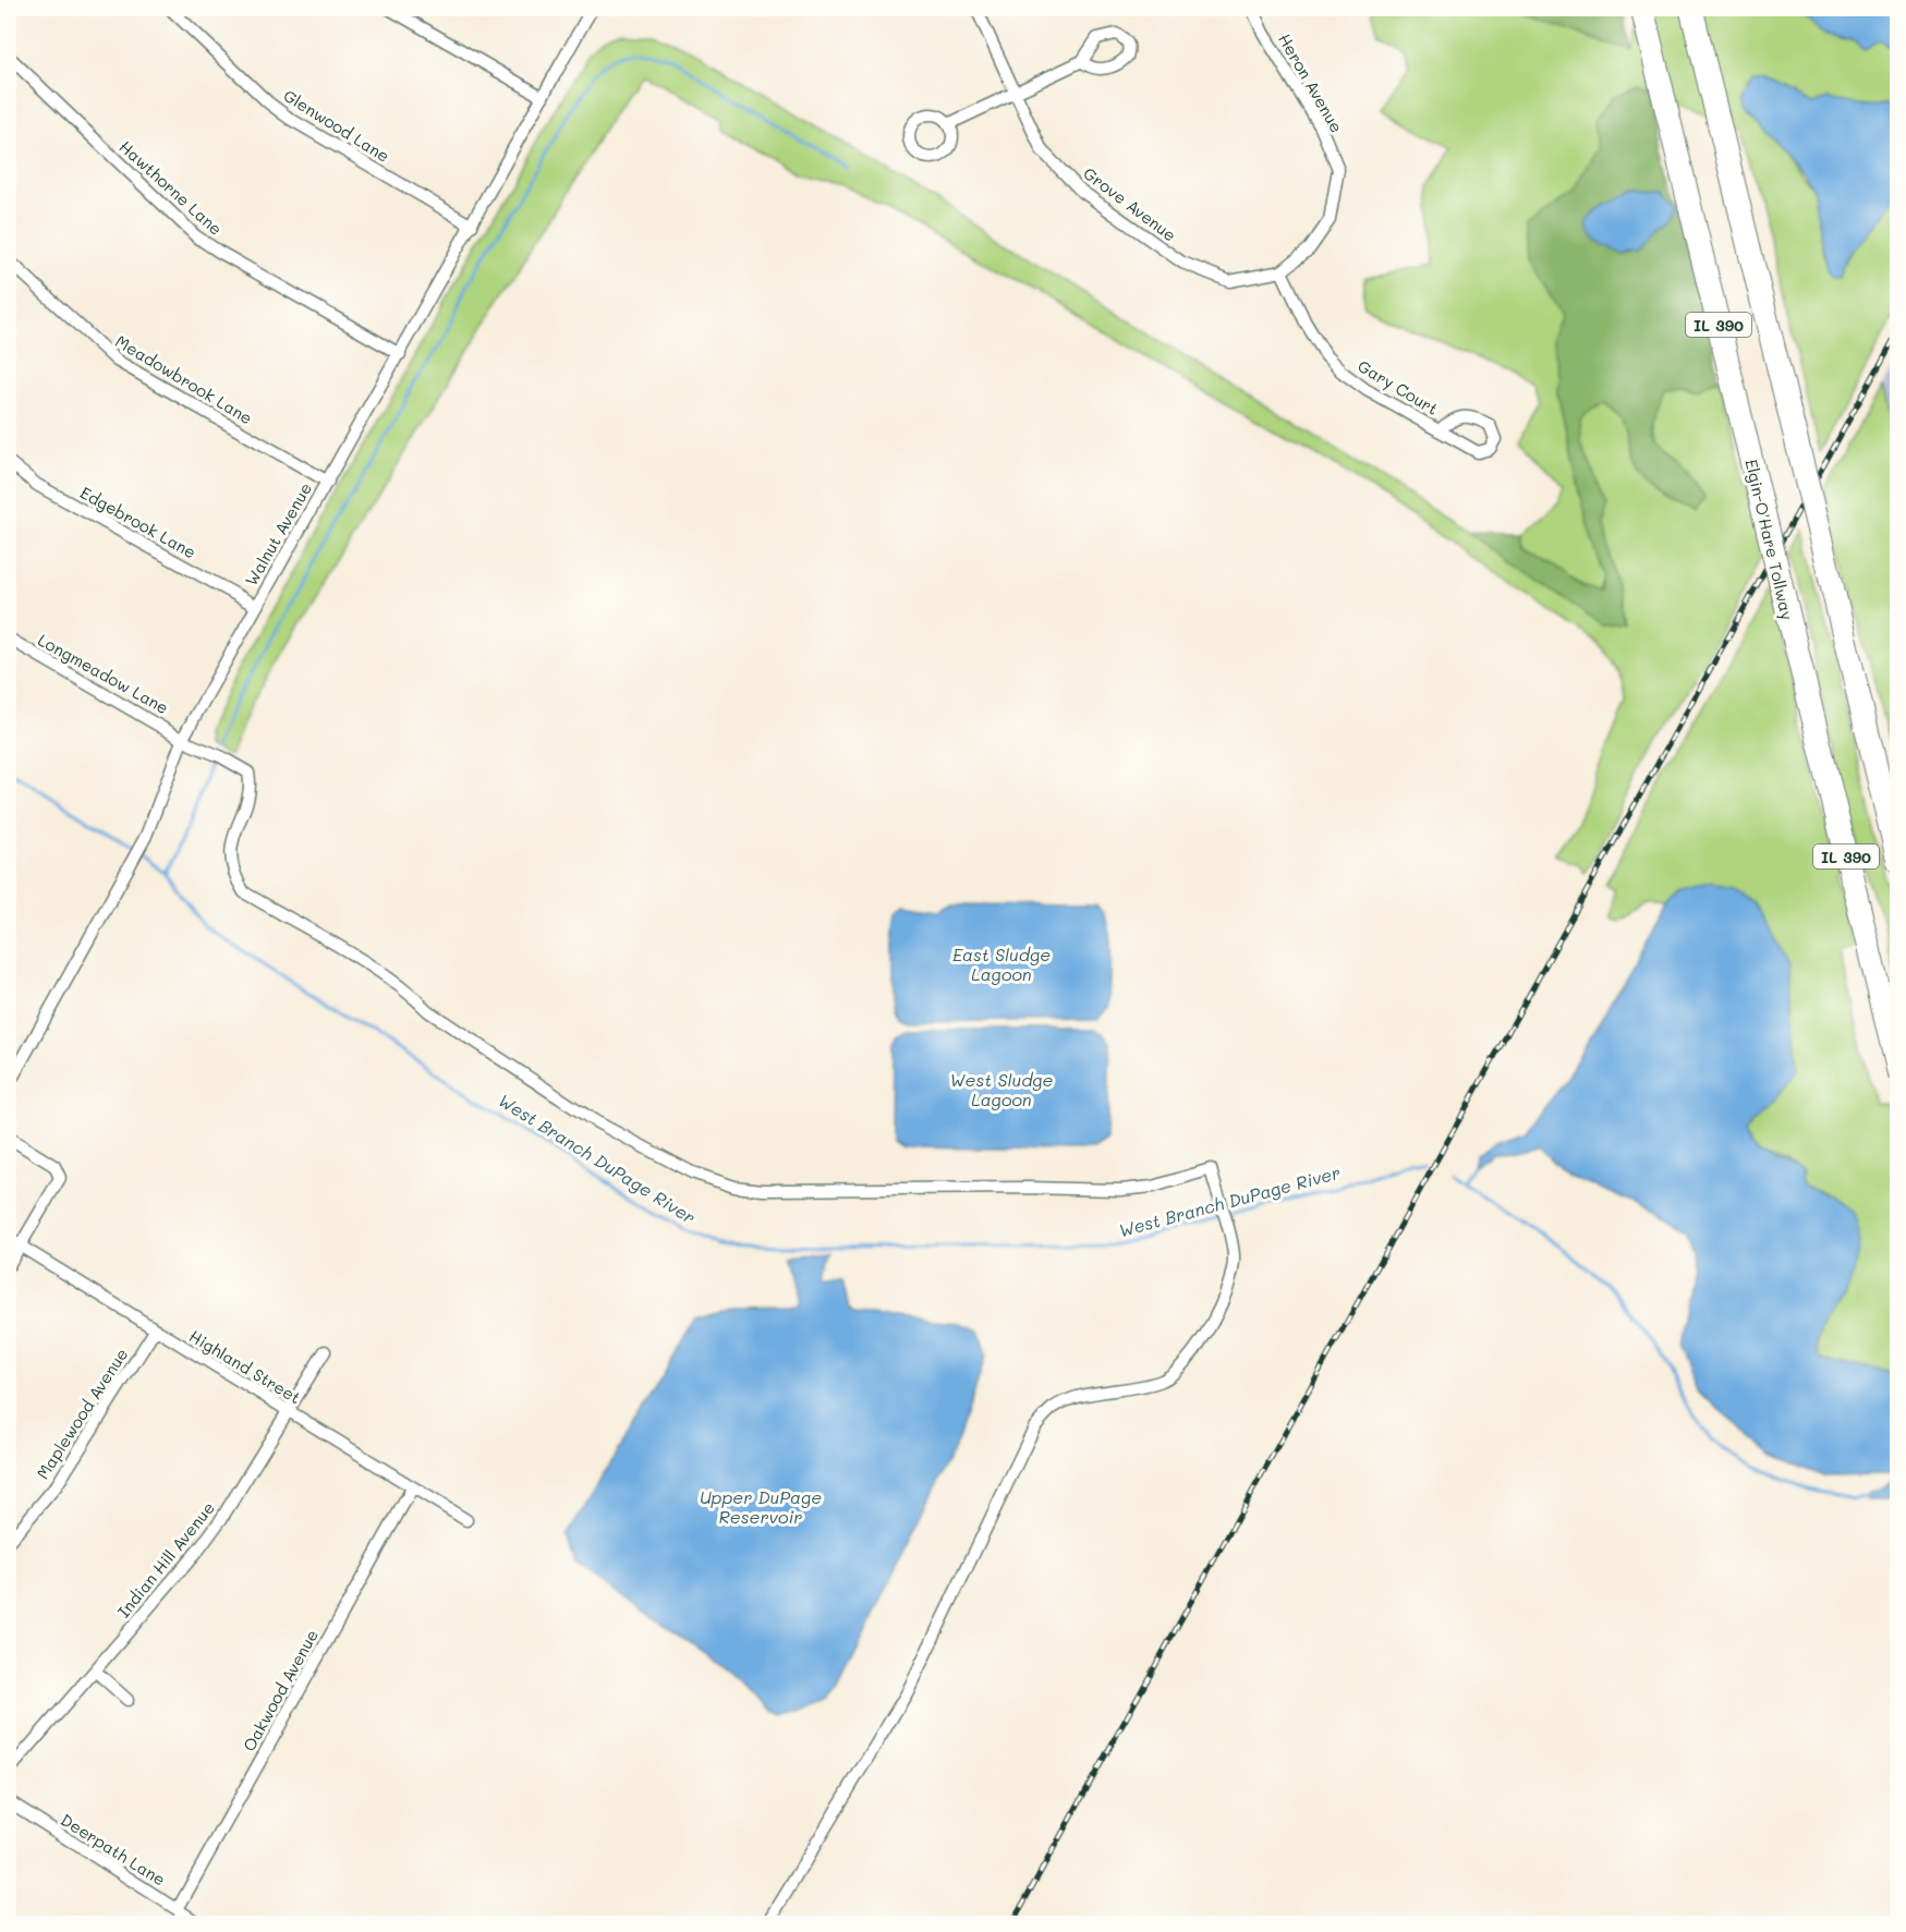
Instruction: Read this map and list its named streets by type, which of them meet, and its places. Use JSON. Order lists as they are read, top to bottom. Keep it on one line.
{"streets":{"highway":["IL 390","Elgin-O'Hare Tollway"],"street":["Heron Avenue","Glenwood Lane","Hawthorne Lane","Grove Avenue","Meadowbrook Lane","Gary Court","Edgebrook Lane","Walnut Avenue","Longmeadow Lane","Highland Street","Maplewood Avenue","Indian Hill Avenue","Oakwood Avenue","Deerpath Lane"]},"crossings":[["Heron Avenue","Grove Avenue"],["Heron Avenue","Gary Court"],["Glenwood Lane","Walnut Avenue"],["Hawthorne Lane","Walnut Avenue"],["Grove Avenue","Gary Court"],["Meadowbrook Lane","Walnut Avenue"],["Edgebrook Lane","Walnut Avenue"],["Walnut Avenue","Longmeadow Lane"],["Highland Street","Maplewood Avenue"],["Highland Street","Indian Hill Avenue"],["Highland Street","Oakwood Avenue"],["Oakwood Avenue","Deerpath Lane"]],"water":["East Sludge Lagoon","West Sludge Lagoon","West Branch DuPage River","Upper DuPage Reservoir"]}
